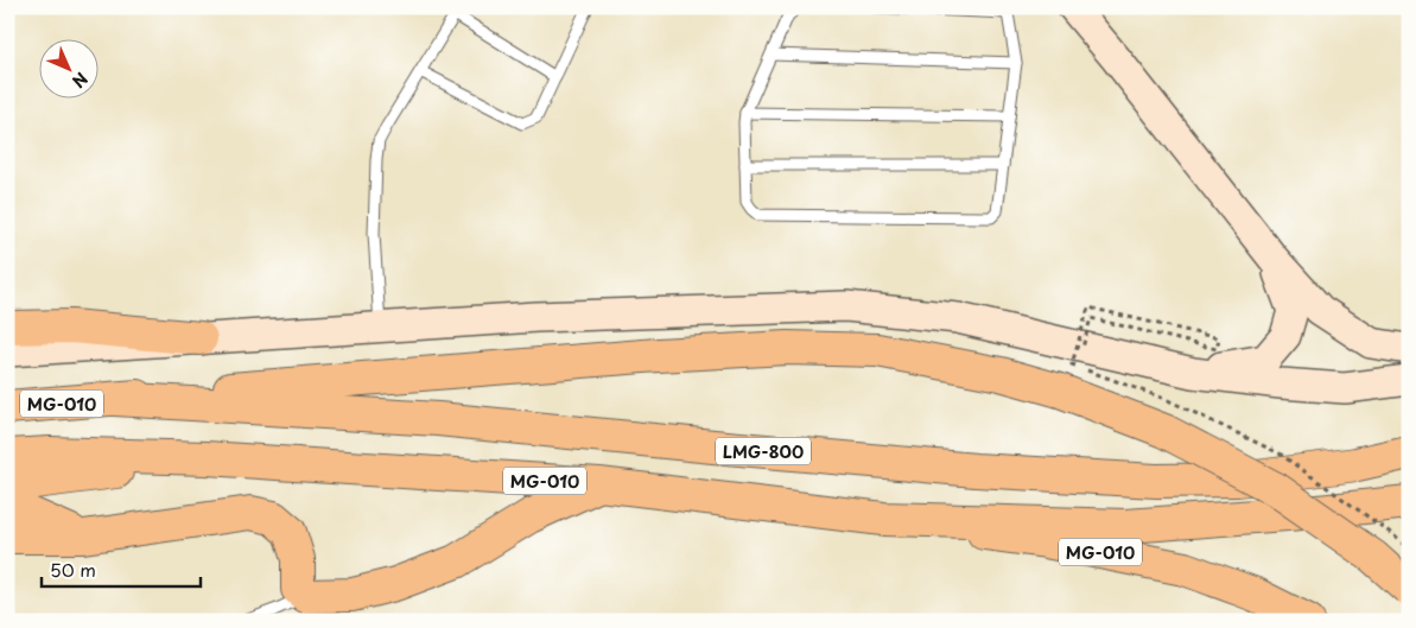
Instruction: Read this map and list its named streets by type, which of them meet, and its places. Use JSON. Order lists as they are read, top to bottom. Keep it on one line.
{"streets":{"main road":["MG-010","LMG-800"]},"crossings":[["MG-010","LMG-800"]],"scale_bar":"50 m","north":"bottom right"}
